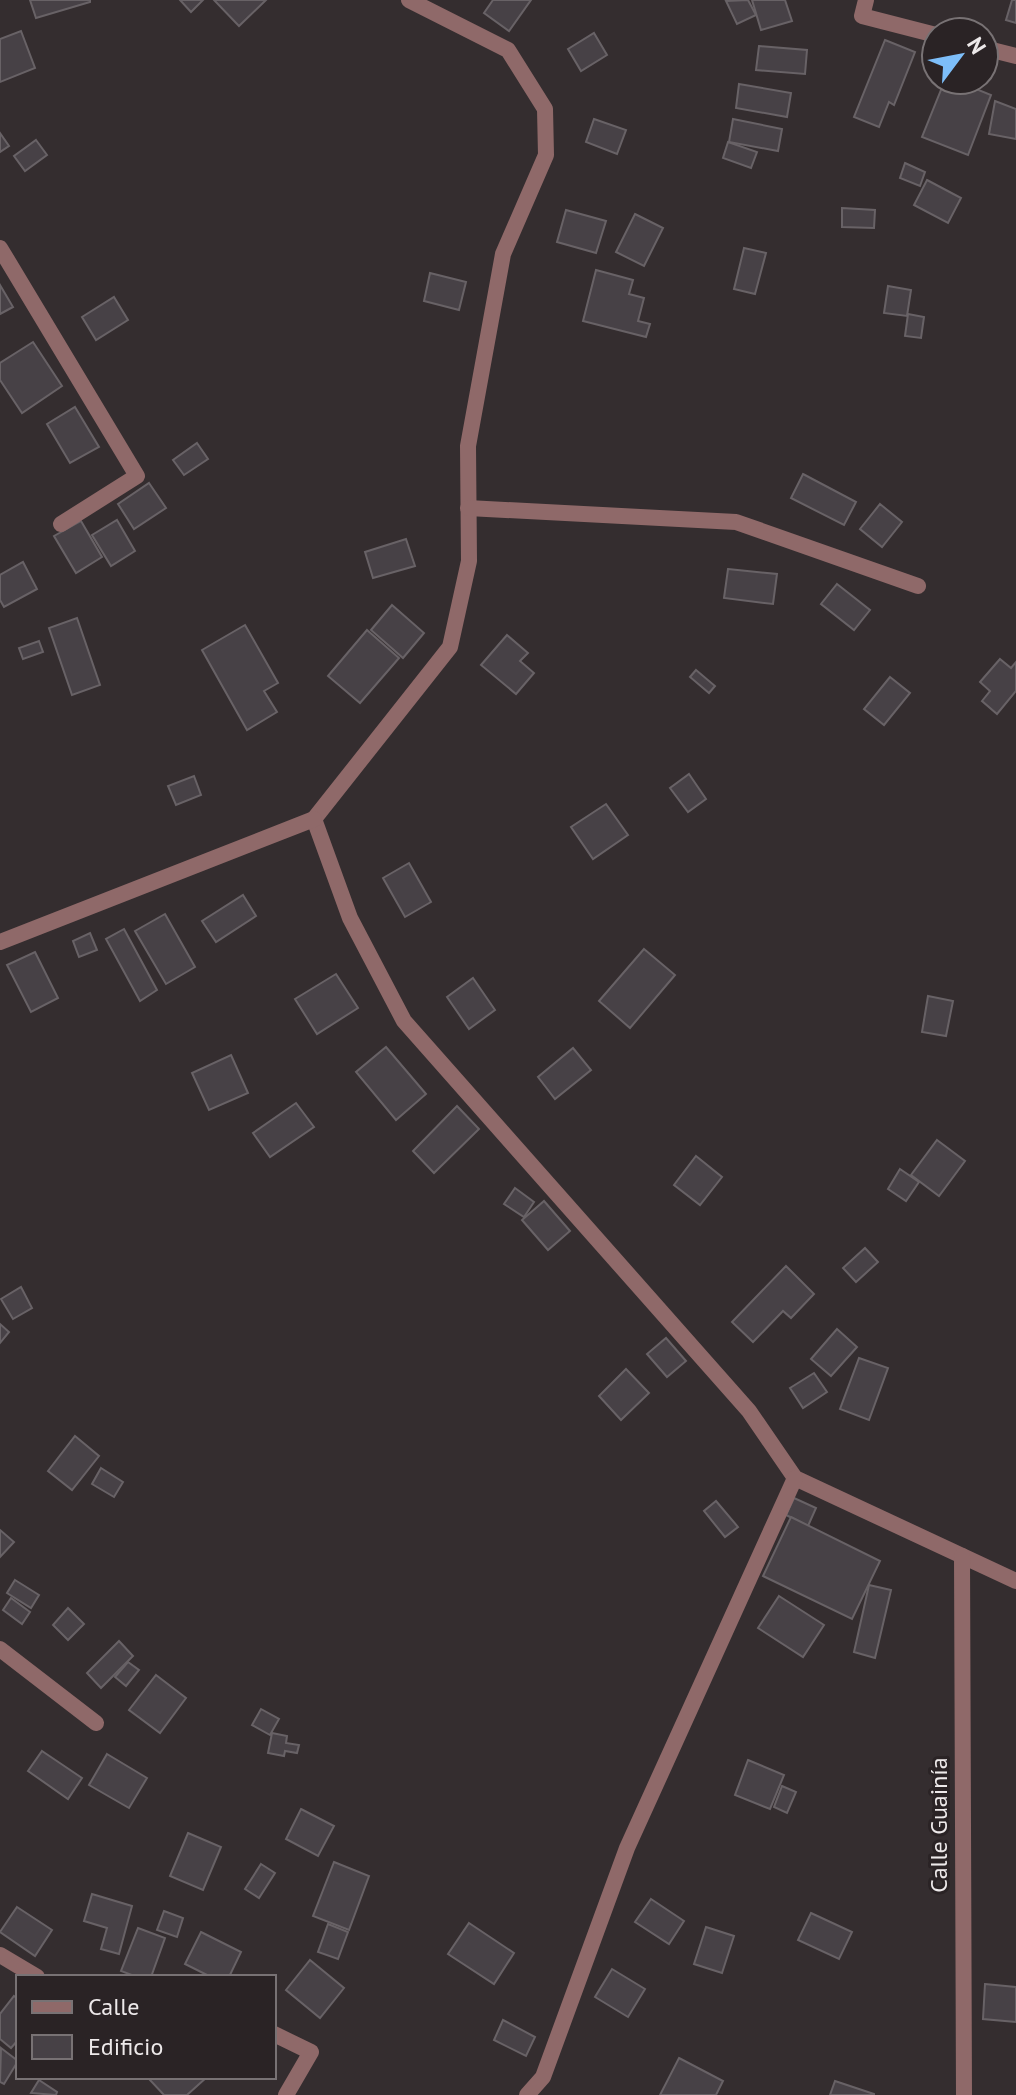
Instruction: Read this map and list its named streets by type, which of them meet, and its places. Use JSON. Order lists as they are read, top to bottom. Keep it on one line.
{"streets":{"street":["Calle Guainía"]},"legend":["Calle","Edificio"],"north":"top right"}
